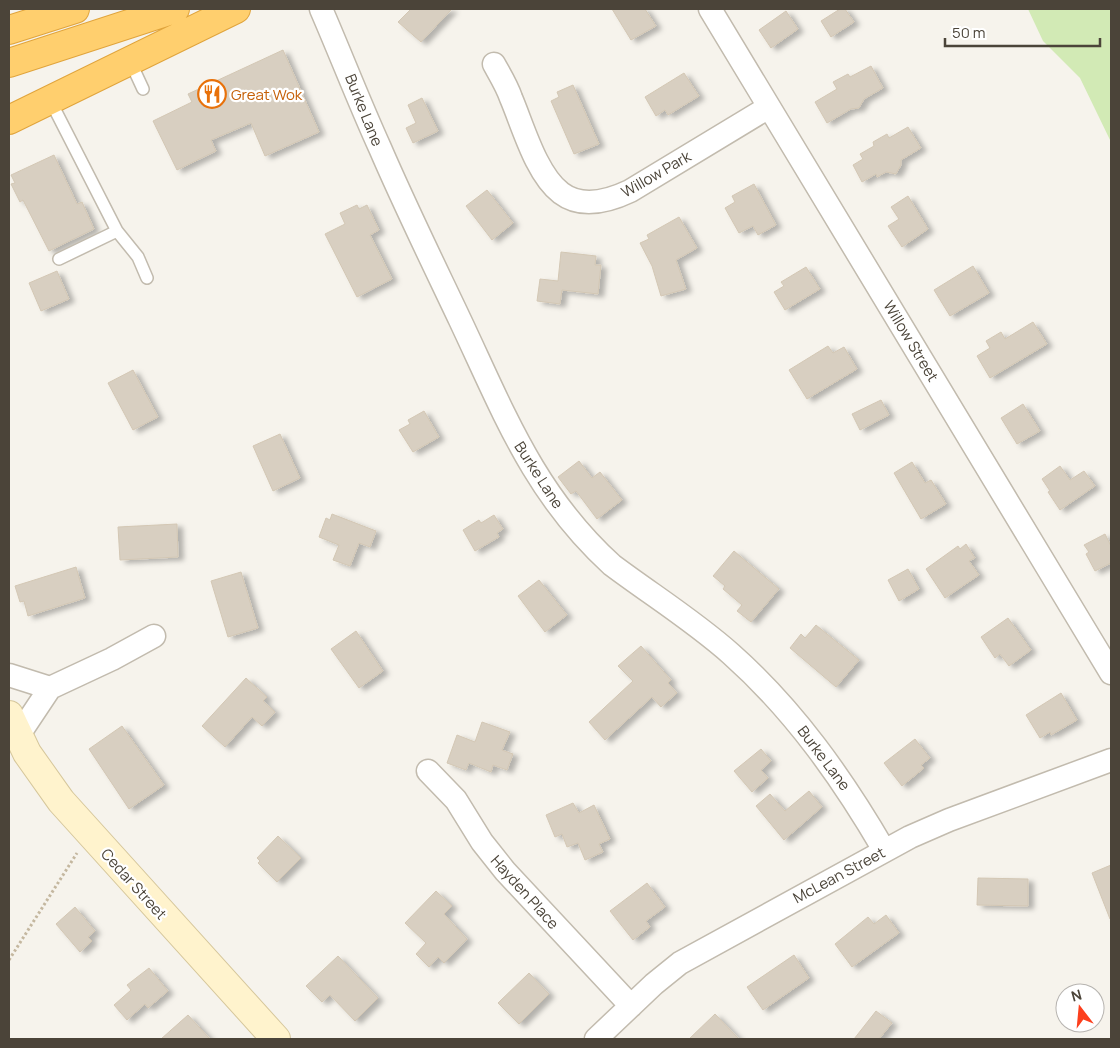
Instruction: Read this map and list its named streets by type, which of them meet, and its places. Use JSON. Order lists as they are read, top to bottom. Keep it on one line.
{"streets":{"main road":["Cedar Street"],"street":["Burke Lane","Willow Park","Willow Street","McLean Street","Hayden Place"]},"crossings":[["Burke Lane","McLean Street"],["Willow Park","Willow Street"],["McLean Street","Hayden Place"]],"places":{"restaurant":["Great Wok"]},"scale_bar":"50 m","north":"top"}
